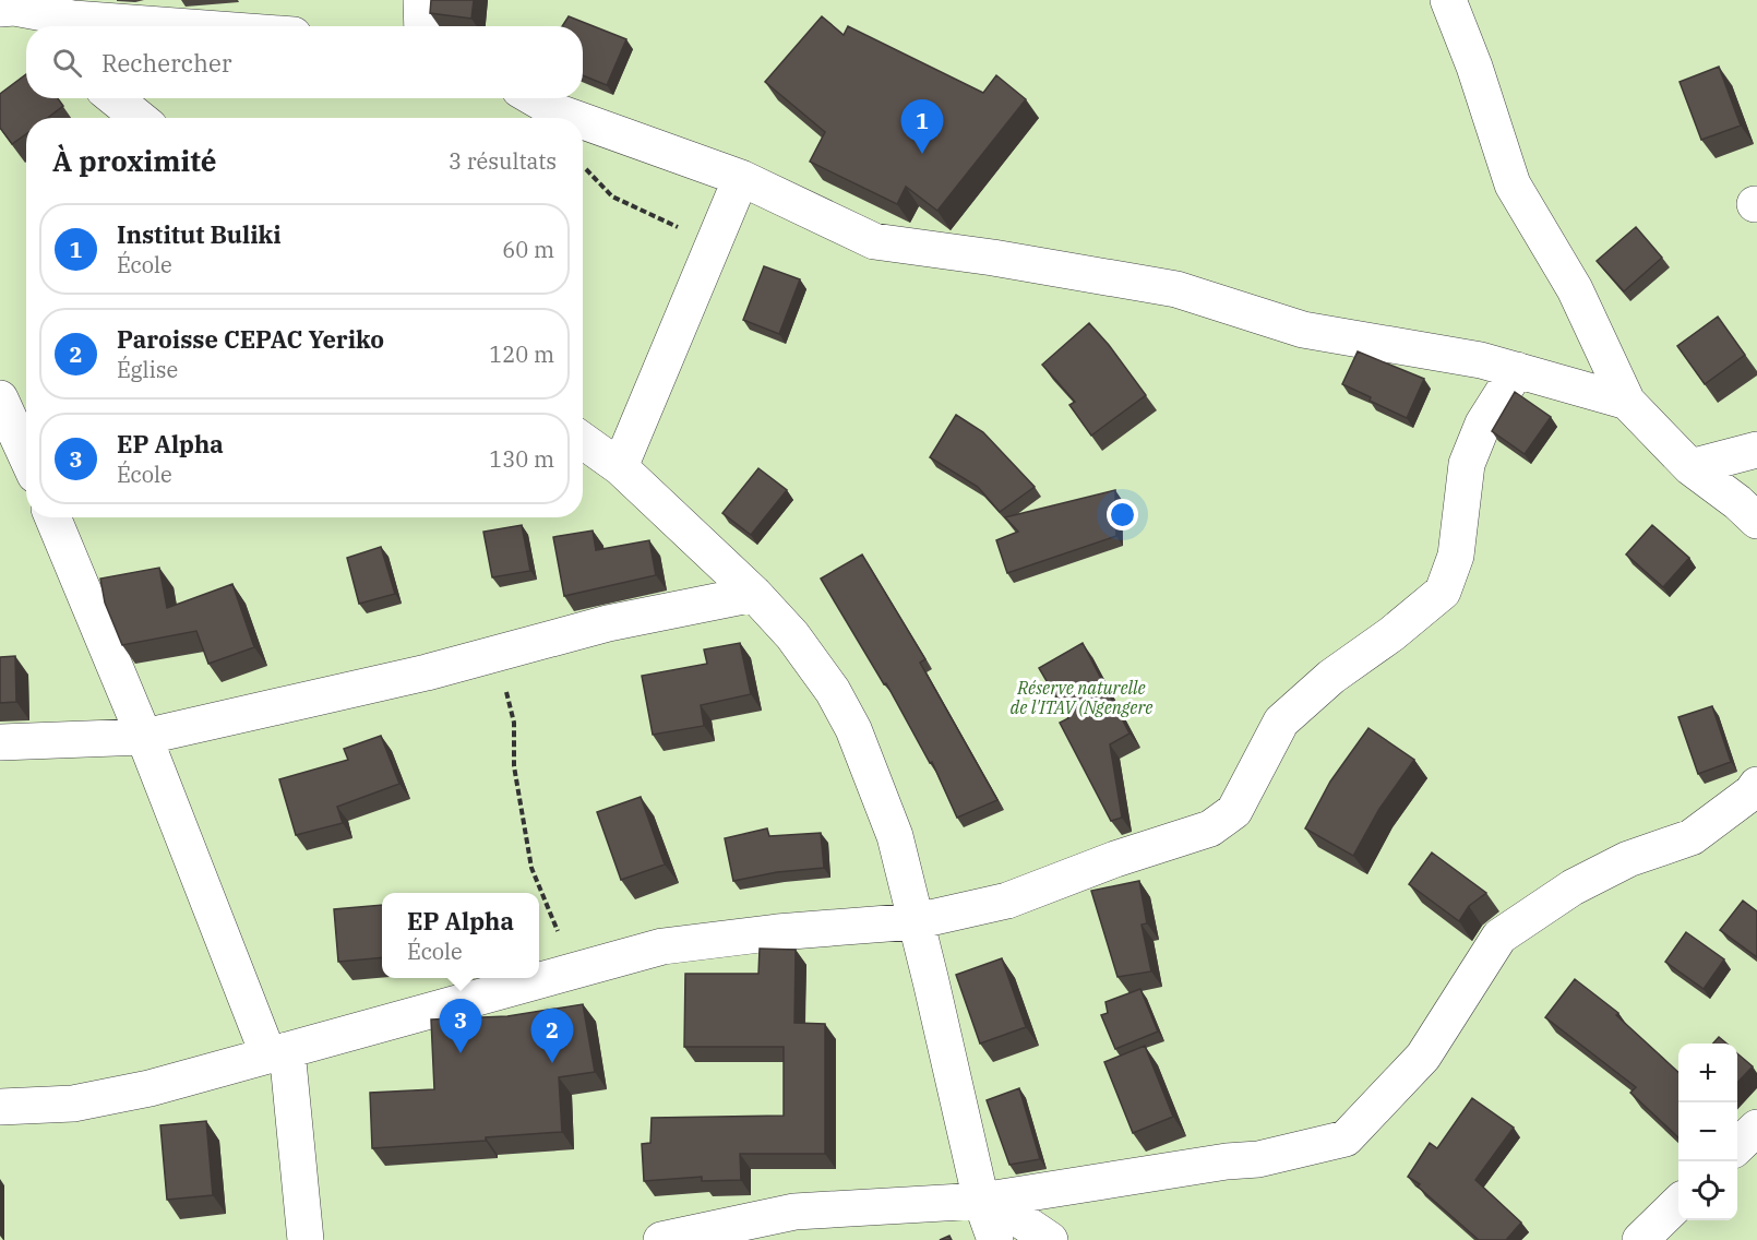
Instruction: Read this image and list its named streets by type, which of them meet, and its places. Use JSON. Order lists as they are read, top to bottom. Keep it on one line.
{"parks":["Réserve naturelle de l'ITAV (Ngengere"],"page":{"search":"Rechercher","pins":["1","3","2"],"heading":["À proximité","3 résultats"],"list":[{"mark":"1","name":"Institut Buliki","note":"École","value":"60 m"},{"mark":"2","name":"Paroisse CEPAC Yeriko","note":"Église","value":"120 m"},{"mark":"3","name":"EP Alpha","note":"École","value":"130 m"}],"popup":["EP Alpha","École"],"map_buttons":["+","−"]}}
